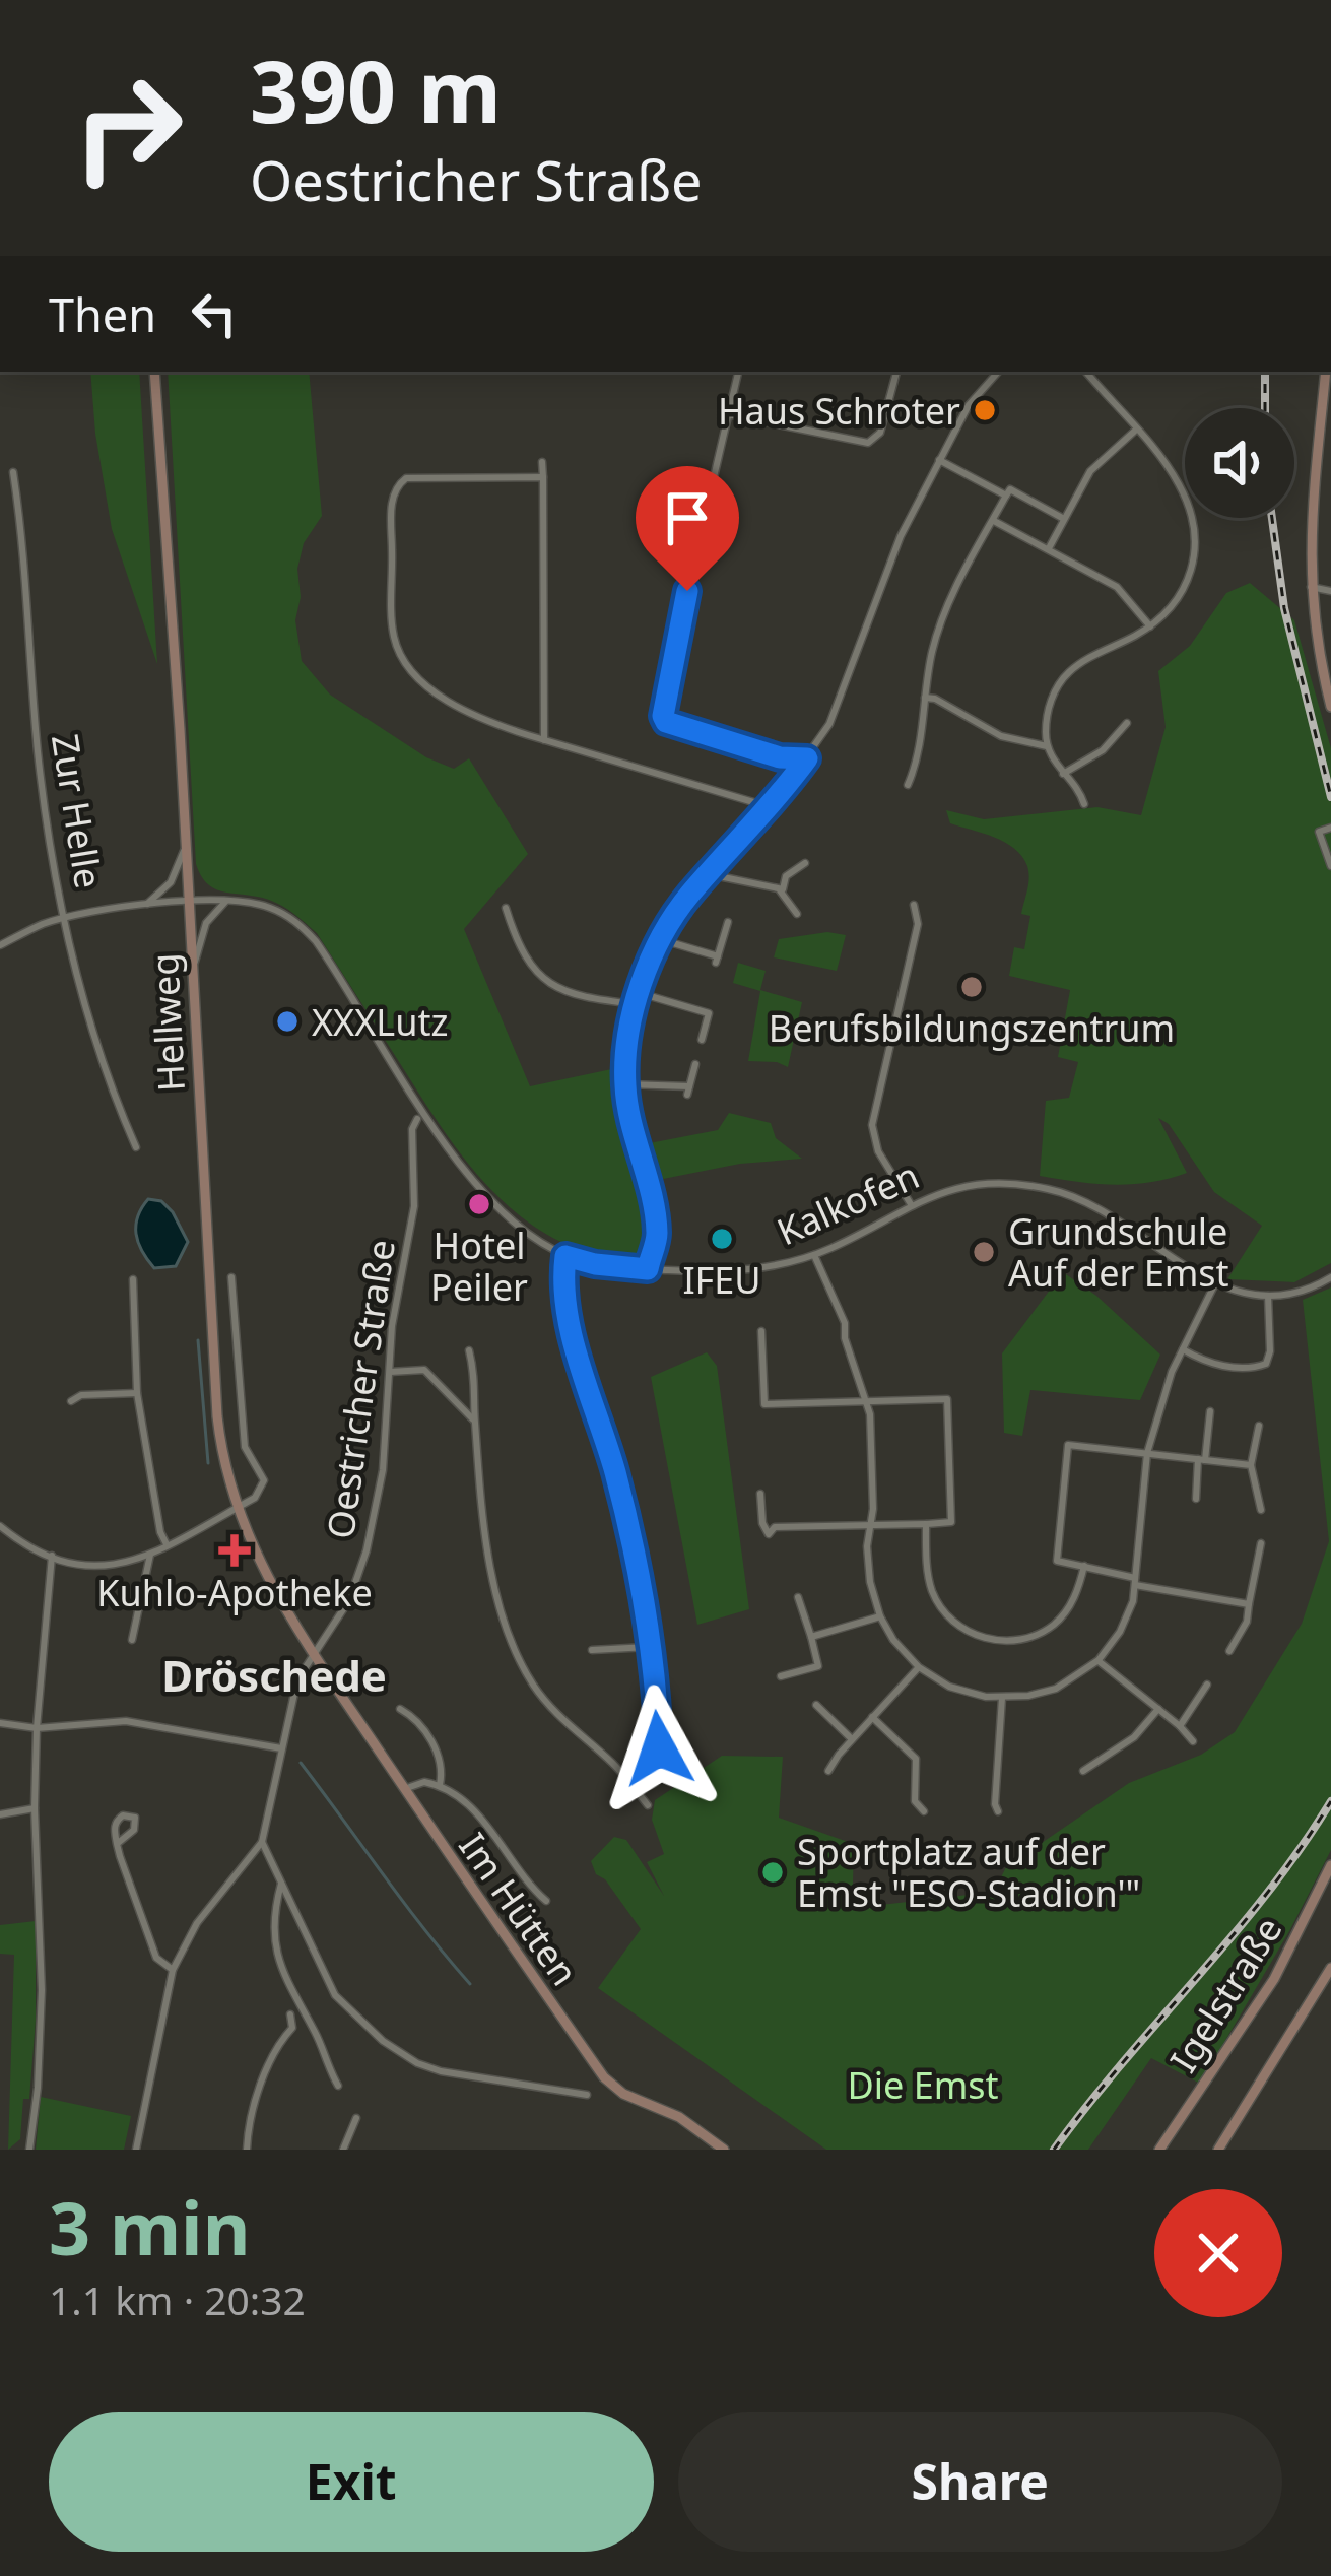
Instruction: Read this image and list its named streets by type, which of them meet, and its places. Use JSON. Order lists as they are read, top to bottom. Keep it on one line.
{"streets":{"street":["Zur Helle","Hellweg","Kalkofen","Oestricher Straße","Im Hütten","Igelstraße"]},"crossings":[["Hellweg","Oestricher Straße"],["Hellweg","Im Hütten"],["Oestricher Straße","Im Hütten"]],"districts":["Dröschede"],"parks":["Die Emst"],"places":{"other":["Haus Schroter","Berufsbildungszentrum","XXXLutz","Hotel Peiler","IFEU","Grundschule Auf der Emst","Sportplatz auf der Emst \"ESO-Stadion'\""],"health":["Kuhlo-Apotheke"]},"page":{"turn":["390 m","Oestricher Straße"],"then":"Then","heading":["3 min","1.1 km · 20:32"],"buttons":["Exit","Share"]}}
